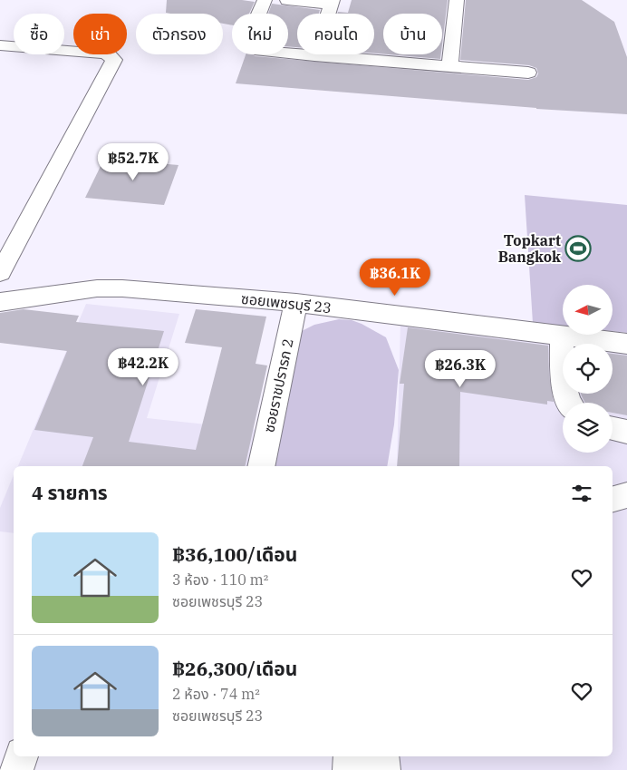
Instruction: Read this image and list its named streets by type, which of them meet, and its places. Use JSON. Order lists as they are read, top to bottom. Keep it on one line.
{"streets":{"street":["ซอยเพชรบุรี 23","ซอยราชปรารภ 2"]},"crossings":[["ซอยเพชรบุรี 23","ซอยราชปรารภ 2"]],"places":{"sports":["Topkart Bangkok"]},"north":"left","page":{"chip":["ซื้อ","เช่า","ตัวกรอง","ใหม่","คอนโด","บ้าน"],"price":["฿52.7K","฿36.1K","฿42.2K","฿26.3K"],"heading":"4 รายการ","list":[{"name":"฿36,100/เดือน","note":"3 ห้อง · 110 m² · ซอยเพชรบุรี 23"},{"name":"฿26,300/เดือน","note":"2 ห้อง · 74 m² · ซอยเพชรบุรี 23"}]}}
